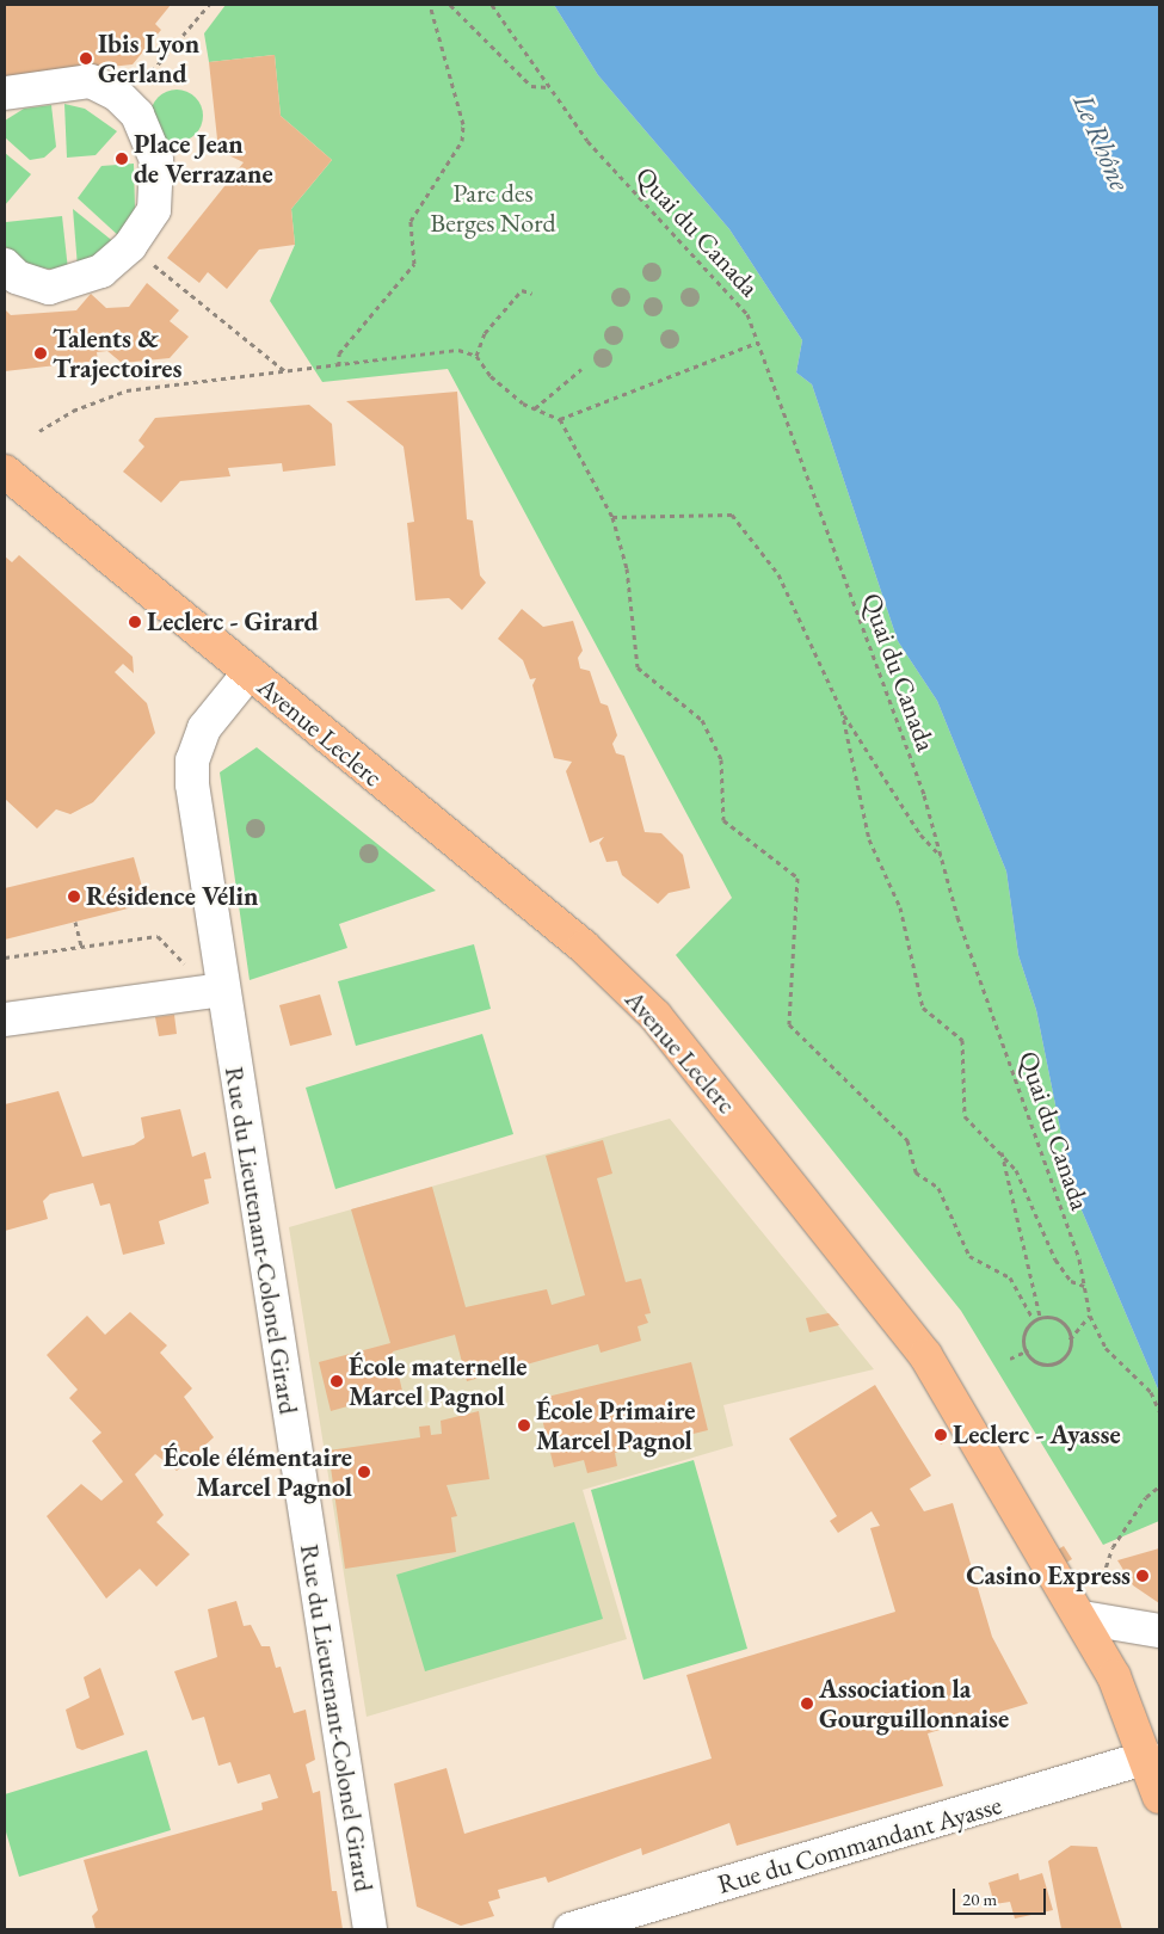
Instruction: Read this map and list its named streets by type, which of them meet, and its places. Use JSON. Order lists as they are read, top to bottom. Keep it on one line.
{"streets":{"main road":["Avenue Leclerc"],"street":["Rue du Lieutenant-Colonel Girard","Rue du Commandant Ayasse"],"path":["Quai du Canada"]},"crossings":[["Avenue Leclerc","Rue du Lieutenant-Colonel Girard"],["Avenue Leclerc","Rue du Commandant Ayasse"]],"water":["Le Rhône"],"parks":["Parc des Berges Nord"],"places":["Ibis Lyon Gerland","Place Jean de Verrazane","Talents & Trajectoires","Leclerc - Girard","Résidence Vélin","École maternelle Marcel Pagnol","École Primaire Marcel Pagnol","Leclerc - Ayasse","École élémentaire Marcel Pagnol","Casino Express","Association la Gourguillonnaise"],"scale_bar":"20 m"}
